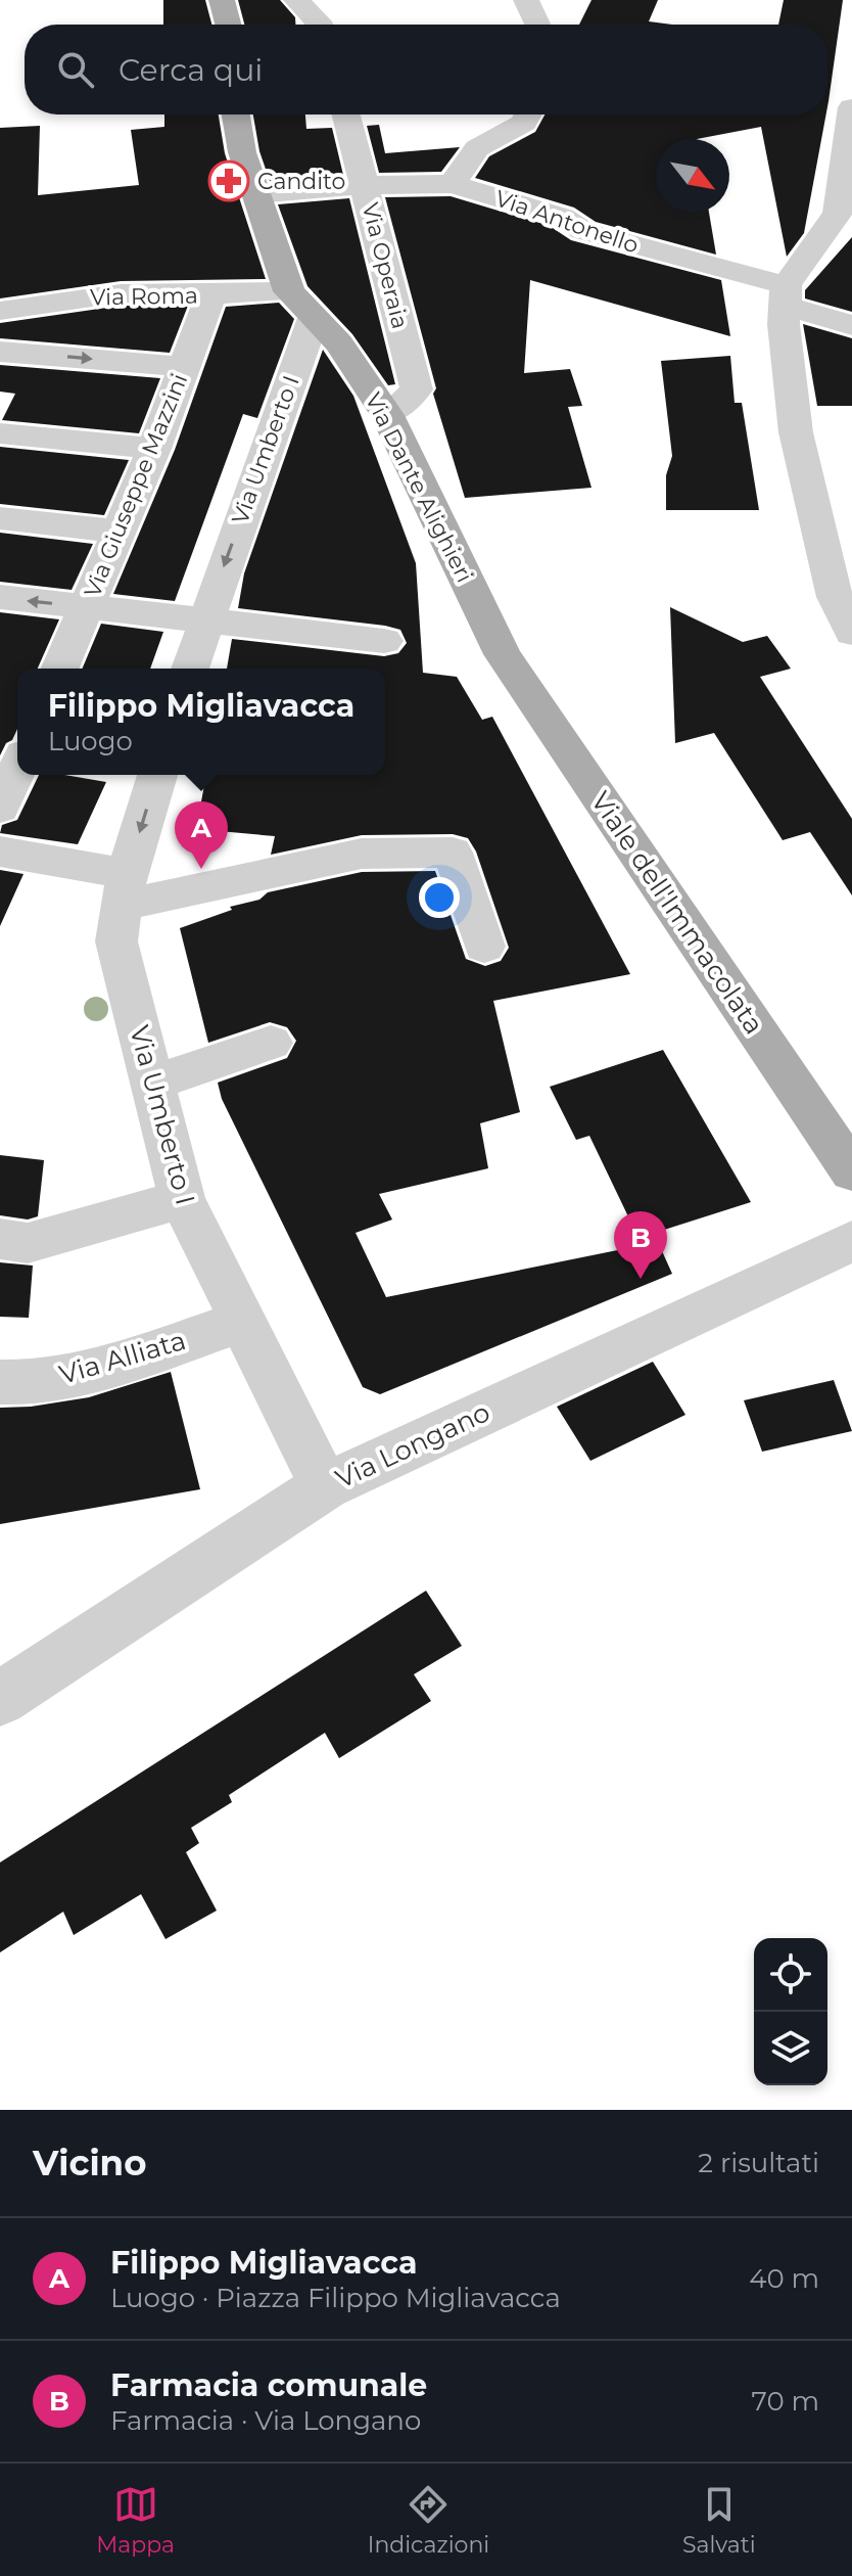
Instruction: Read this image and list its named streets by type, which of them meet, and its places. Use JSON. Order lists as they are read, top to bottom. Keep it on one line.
{"streets":{"main road":["Via Dante Alighieri","Viale dell'Immacolata"],"street":["Via Antonello","Via Operaia","Via Roma","Via Umberto I","Via Giuseppe Mazzini","Via Alliata","Via Longano"]},"crossings":[["Via Antonello","Via Operaia"],["Via Antonello","Via Dante Alighieri"],["Via Operaia","Via Dante Alighieri"],["Via Roma","Via Giuseppe Mazzini"],["Via Roma","Via Dante Alighieri"],["Via Umberto I","Via Dante Alighieri"],["Via Umberto I","Via Alliata"],["Via Umberto I","Via Longano"],["Via Dante Alighieri","Viale dell'Immacolata"]],"one_way":["Via Umberto I"],"places":{"pharmacy":["Candito"]},"north":"bottom right","page":{"search":"Cerca qui","popup":["Filippo Migliavacca","Luogo"],"pins":["A","B"],"heading":["Vicino","2 risultati"],"list":[{"mark":"A","name":"Filippo Migliavacca","note":"Luogo · Piazza Filippo Migliavacca","value":"40 m"},{"mark":"B","name":"Farmacia comunale","note":"Farmacia · Via Longano","value":"70 m"}],"nav":["Mappa","Indicazioni","Salvati"]}}
